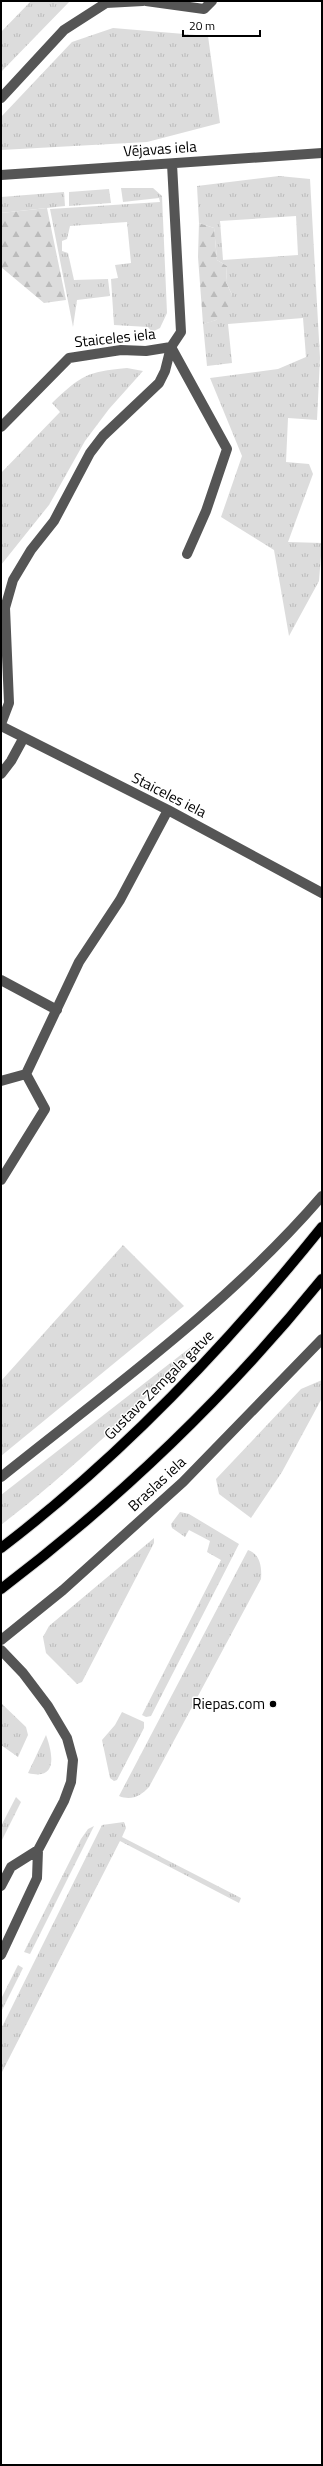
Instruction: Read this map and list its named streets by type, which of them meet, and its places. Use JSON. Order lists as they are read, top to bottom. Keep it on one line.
{"streets":{"main road":["Gustava Zemgala gatve"],"street":["Vējavas iela","Staiceles iela","Braslas iela"]},"crossings":[["Vējavas iela","Staiceles iela"]],"places":["Riepas.com"],"scale_bar":"20 m"}
